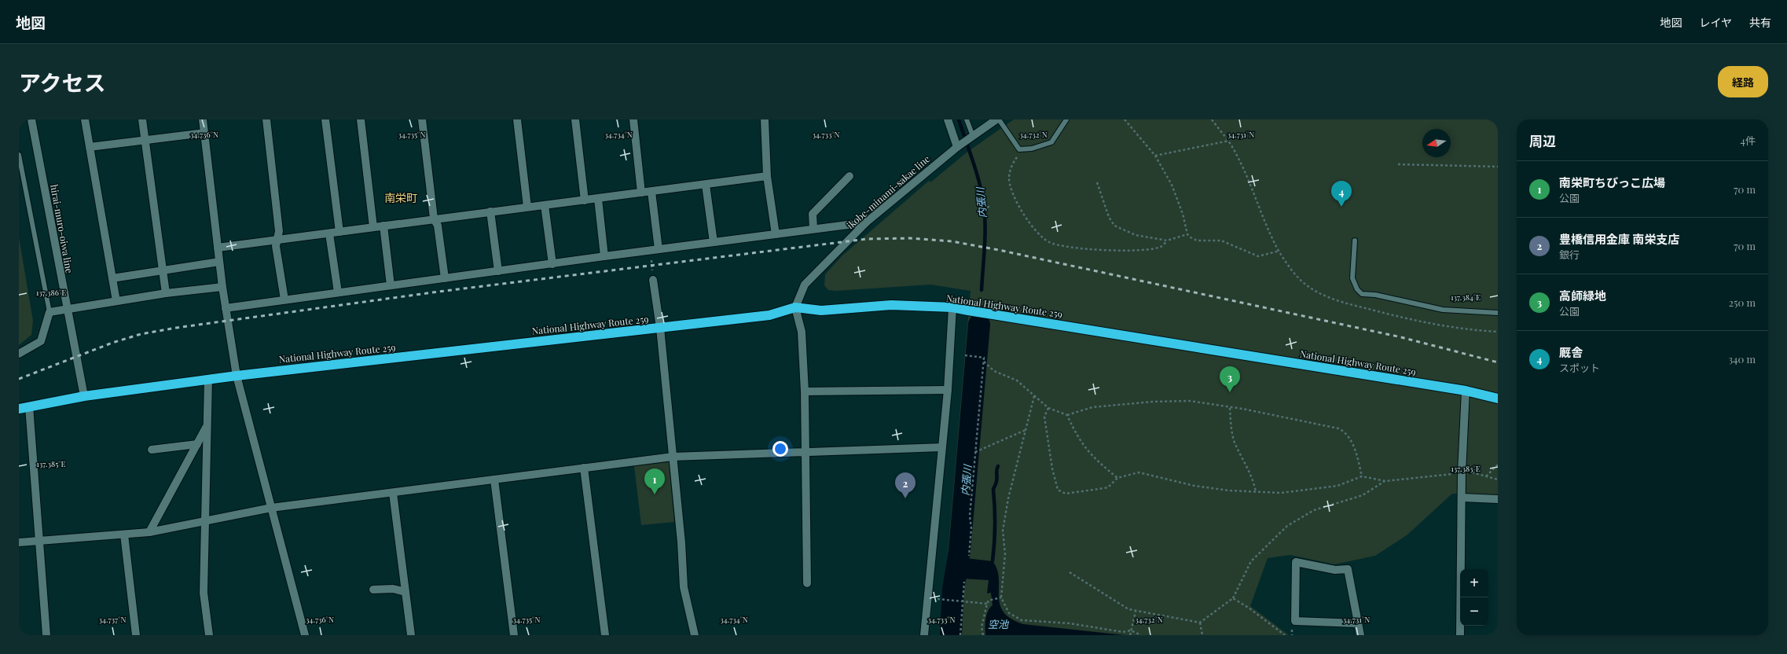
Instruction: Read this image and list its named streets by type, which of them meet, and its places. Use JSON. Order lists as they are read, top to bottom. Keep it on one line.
{"streets":{"highway":["National Highway Route 259"],"street":["ikobe-minami-sakae line","hirai-muro-oiwa line"]},"crossings":[["ikobe-minami-sakae line","National Highway Route 259"],["hirai-muro-oiwa line","National Highway Route 259"]],"districts":["南栄町"],"water":["内張川","空池"],"north":"left","page":{"header":"地図","nav":["地図","レイヤ","共有"],"title":"アクセス","buttons":"経路","heading":["周辺","4件"],"list":[{"mark":"1","name":"南栄町ちびっこ広場","note":"公園","value":"70 m"},{"mark":"2","name":"豊橋信用金庫 南栄支店","note":"銀行","value":"70 m"},{"mark":"3","name":"高師緑地","note":"公園","value":"250 m"},{"mark":"4","name":"厩舎","note":"スポット","value":"340 m"}],"pins":["4","3","1","2"],"map_buttons":["+","−"]},"coordinates":["34.736°N","34.735°N","34.734°N","34.733°N","34.732°N","34.731°N","137.386°E","137.384°E","137.385°E","137.383°E","34.737°N"]}
